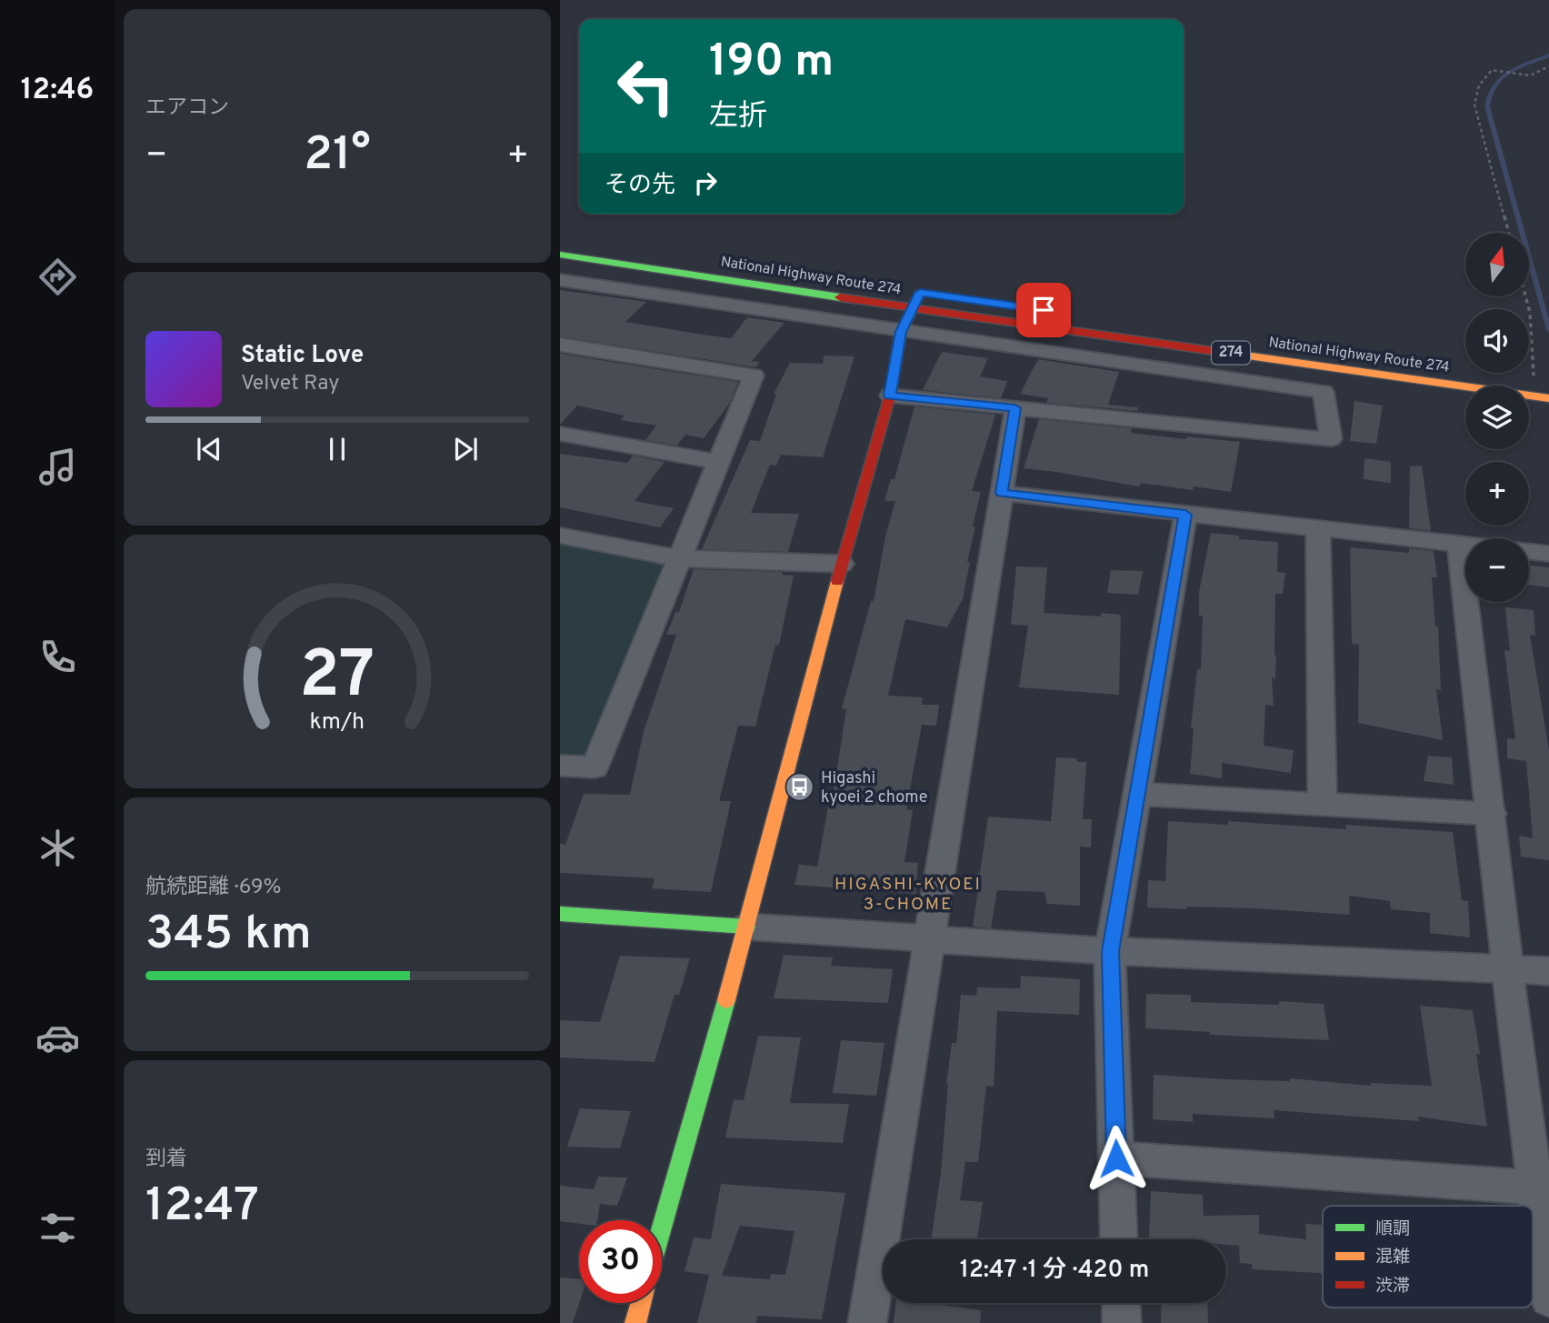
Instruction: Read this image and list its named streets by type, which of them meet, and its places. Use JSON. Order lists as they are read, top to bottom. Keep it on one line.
{"streets":{"main road":["National Highway Route 274","274"]},"districts":["HIGASHI-KYOEI 3-CHOME"],"places":{"bus stop":["Higashi kyoei 2 chome"]},"legend":["順調","混雑","渋滞"],"north":"top","page":{"tabs":"12:46","tile":["エアコン",["航続距離 · 69%","345 km"],["到着","12:47"]],"turn":["190 m","左折"],"heat":["−","21°","+"],"then":"その先","map_buttons":["+","−"],"song":["Static Love","Velvet Ray"],"limit":"30","trip":"12:47 · 1 分 · 420 m","gauge":["27","km/h"]}}
